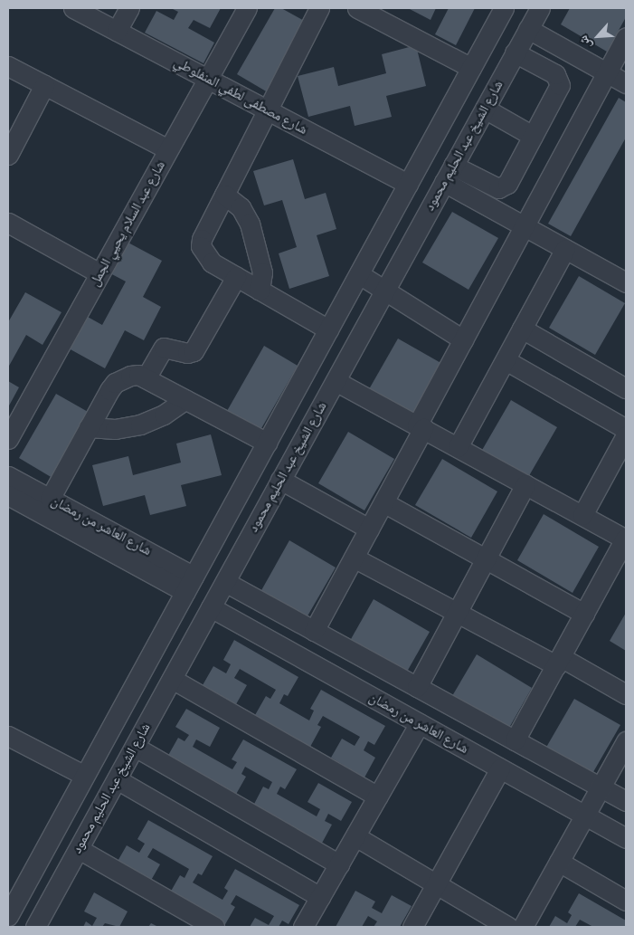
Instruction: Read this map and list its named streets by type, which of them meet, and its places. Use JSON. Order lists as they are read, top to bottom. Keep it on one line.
{"streets":{"street":["شارع مصطفى لطفي المنفلوطي","شارع الشيخ عبد الحليم محمود","شارع عبد السلام يحيي الجمل","شارع العاشر من رمضان"]},"crossings":[["شارع مصطفى لطفي المنفلوطي","شارع عبد السلام يحيي الجمل"],["شارع الشيخ عبد الحليم محمود","شارع العاشر من رمضان"]],"north":"bottom left"}
